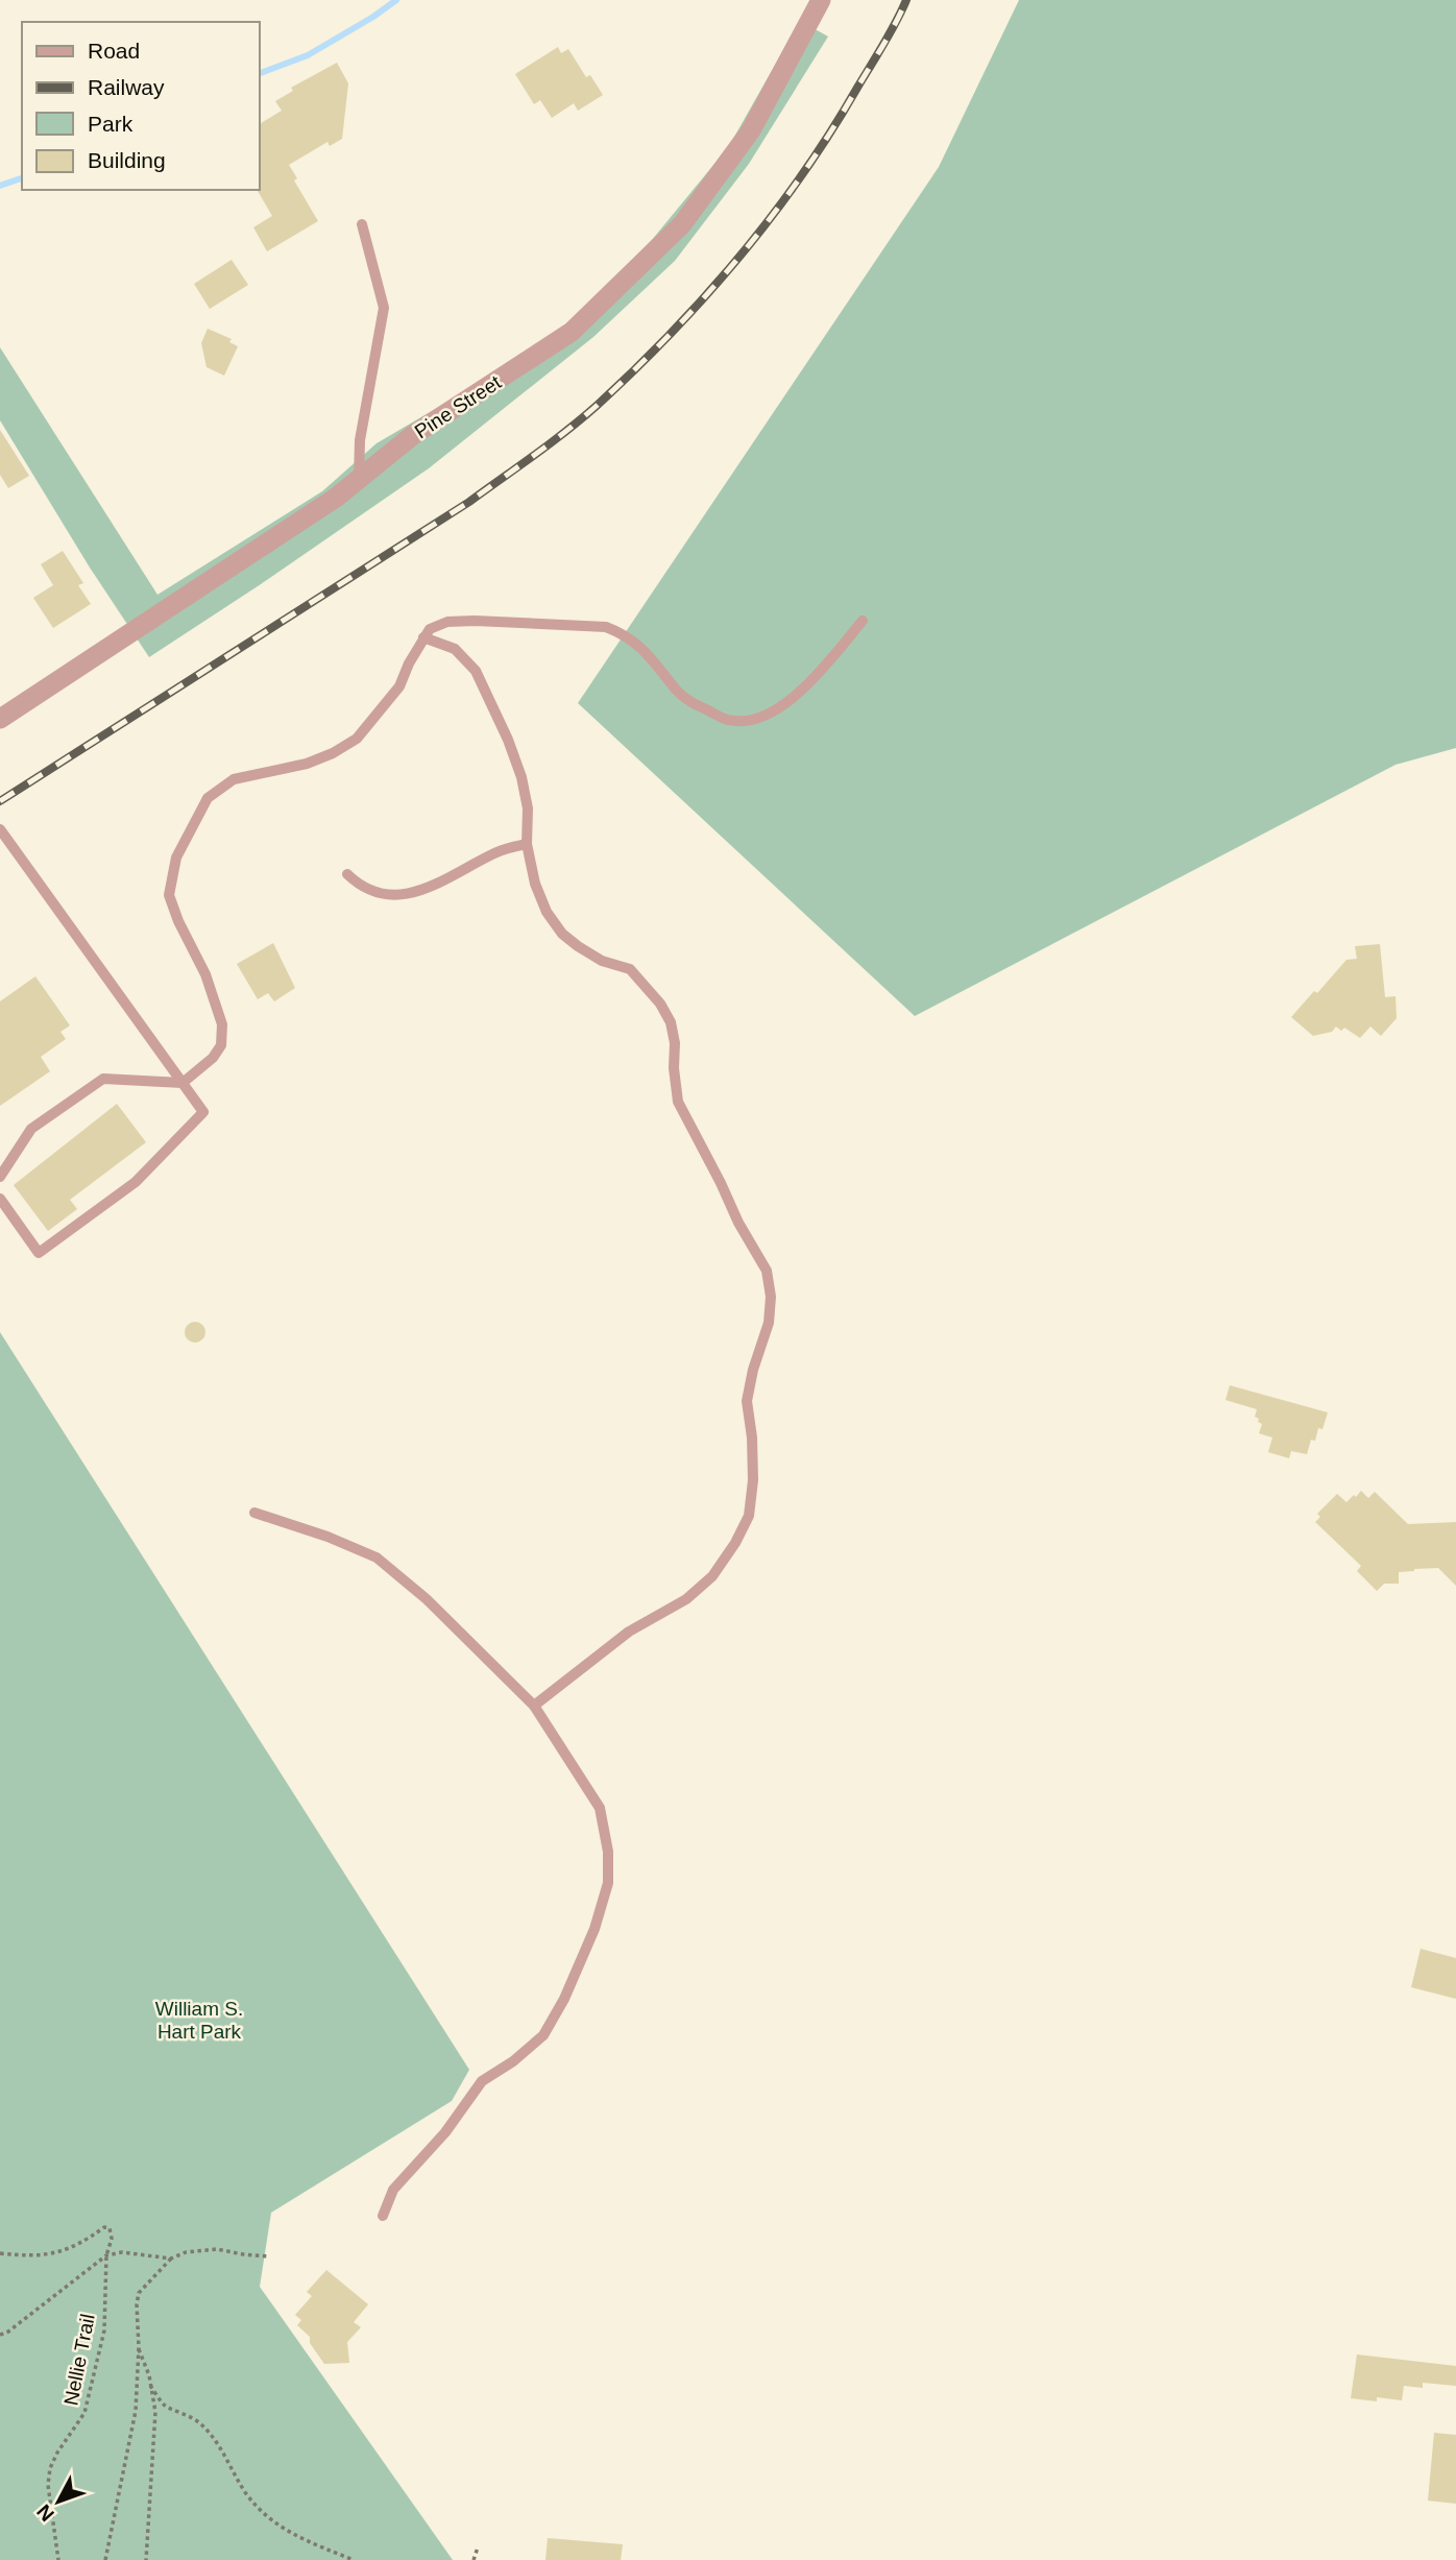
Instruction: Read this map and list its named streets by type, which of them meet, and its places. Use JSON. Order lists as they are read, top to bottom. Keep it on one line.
{"streets":{"street":["Pine Street"],"path":["Nellie Trail"]},"parks":["William S. Hart Park"],"legend":["Road","Railway","Park","Building"],"north":"bottom left"}
